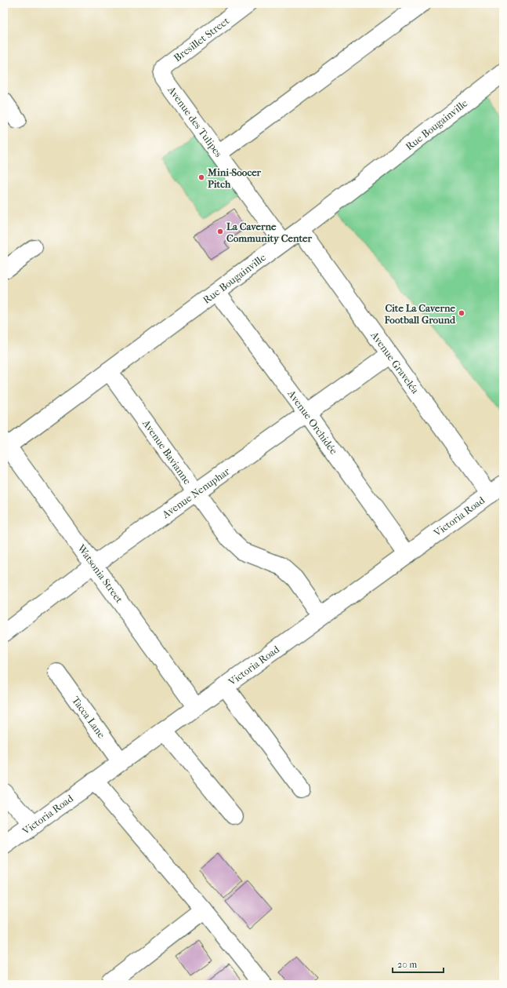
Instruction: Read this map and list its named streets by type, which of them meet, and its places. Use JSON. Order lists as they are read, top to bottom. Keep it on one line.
{"streets":{"street":["Bresillet Street","Avenue des Tulipes","Rue Bougainville","Avenue Graveléa","Avenue Orchidée","Avenue Bavianne","Avenue Nenuphar","Victoria Road","Watsonia Street","Tacca Lane"]},"crossings":[["Bresillet Street","Avenue des Tulipes"],["Avenue des Tulipes","Rue Bougainville"],["Rue Bougainville","Avenue Graveléa"],["Rue Bougainville","Avenue Orchidée"],["Rue Bougainville","Avenue Bavianne"],["Rue Bougainville","Watsonia Street"],["Avenue Graveléa","Avenue Nenuphar"],["Avenue Graveléa","Victoria Road"],["Avenue Orchidée","Avenue Nenuphar"],["Avenue Orchidée","Victoria Road"],["Avenue Bavianne","Avenue Nenuphar"],["Avenue Bavianne","Victoria Road"],["Avenue Nenuphar","Watsonia Street"],["Victoria Road","Watsonia Street"],["Victoria Road","Tacca Lane"]],"places":["Mini-Soocer Pitch","La Caverne Community Center","Cite La Caverne Football Ground"],"scale_bar":"20 m"}
